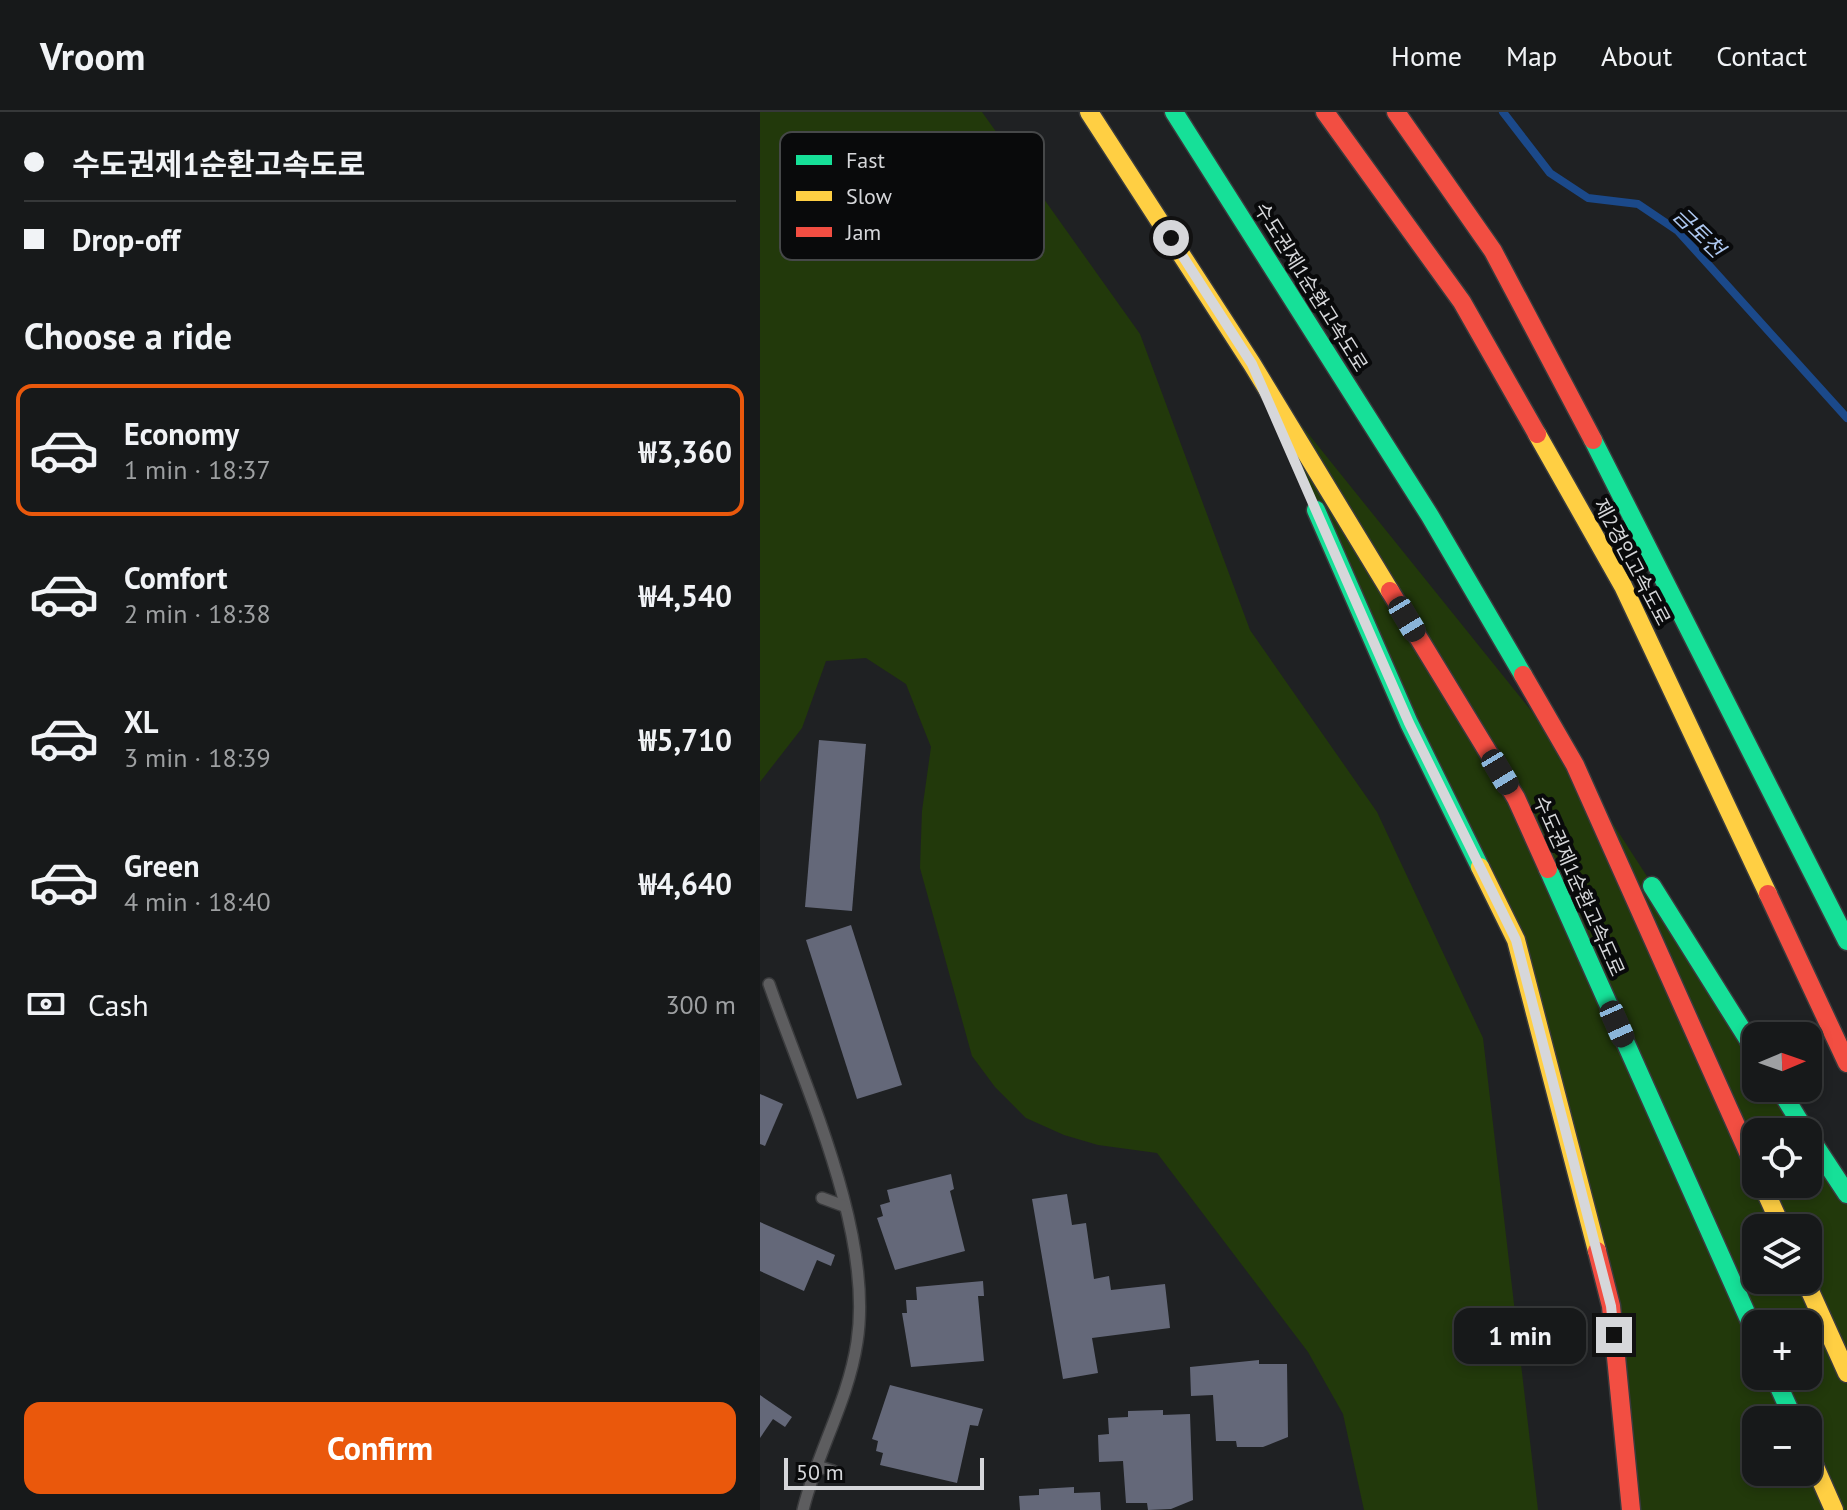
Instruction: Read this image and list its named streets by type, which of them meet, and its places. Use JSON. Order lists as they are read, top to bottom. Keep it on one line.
{"streets":{"highway":["수도권제1순환고속도로","제2경인고속도로"]},"water":["금토천"],"legend":["Fast","Slow","Jam"],"scale_bar":"50 m","north":"right","page":{"header":"Vroom","nav":["Home","Map","About","Contact"],"banner":["수도권제1순환고속도로","Drop-off"],"heading":"Choose a ride","list":[{"name":"Economy","note":"1 min · 18:37","value":"₩3,360"},{"name":"Comfort","note":"2 min · 18:38","value":"₩4,540"},{"name":"XL","note":"3 min · 18:39","value":"₩5,710"},{"name":"Green","note":"4 min · 18:40","value":"₩4,640"}],"pay":["Cash","300 m"],"map_buttons":["+","−"],"bubble":"1 min","buttons":"Confirm","scale":"50 m"}}
